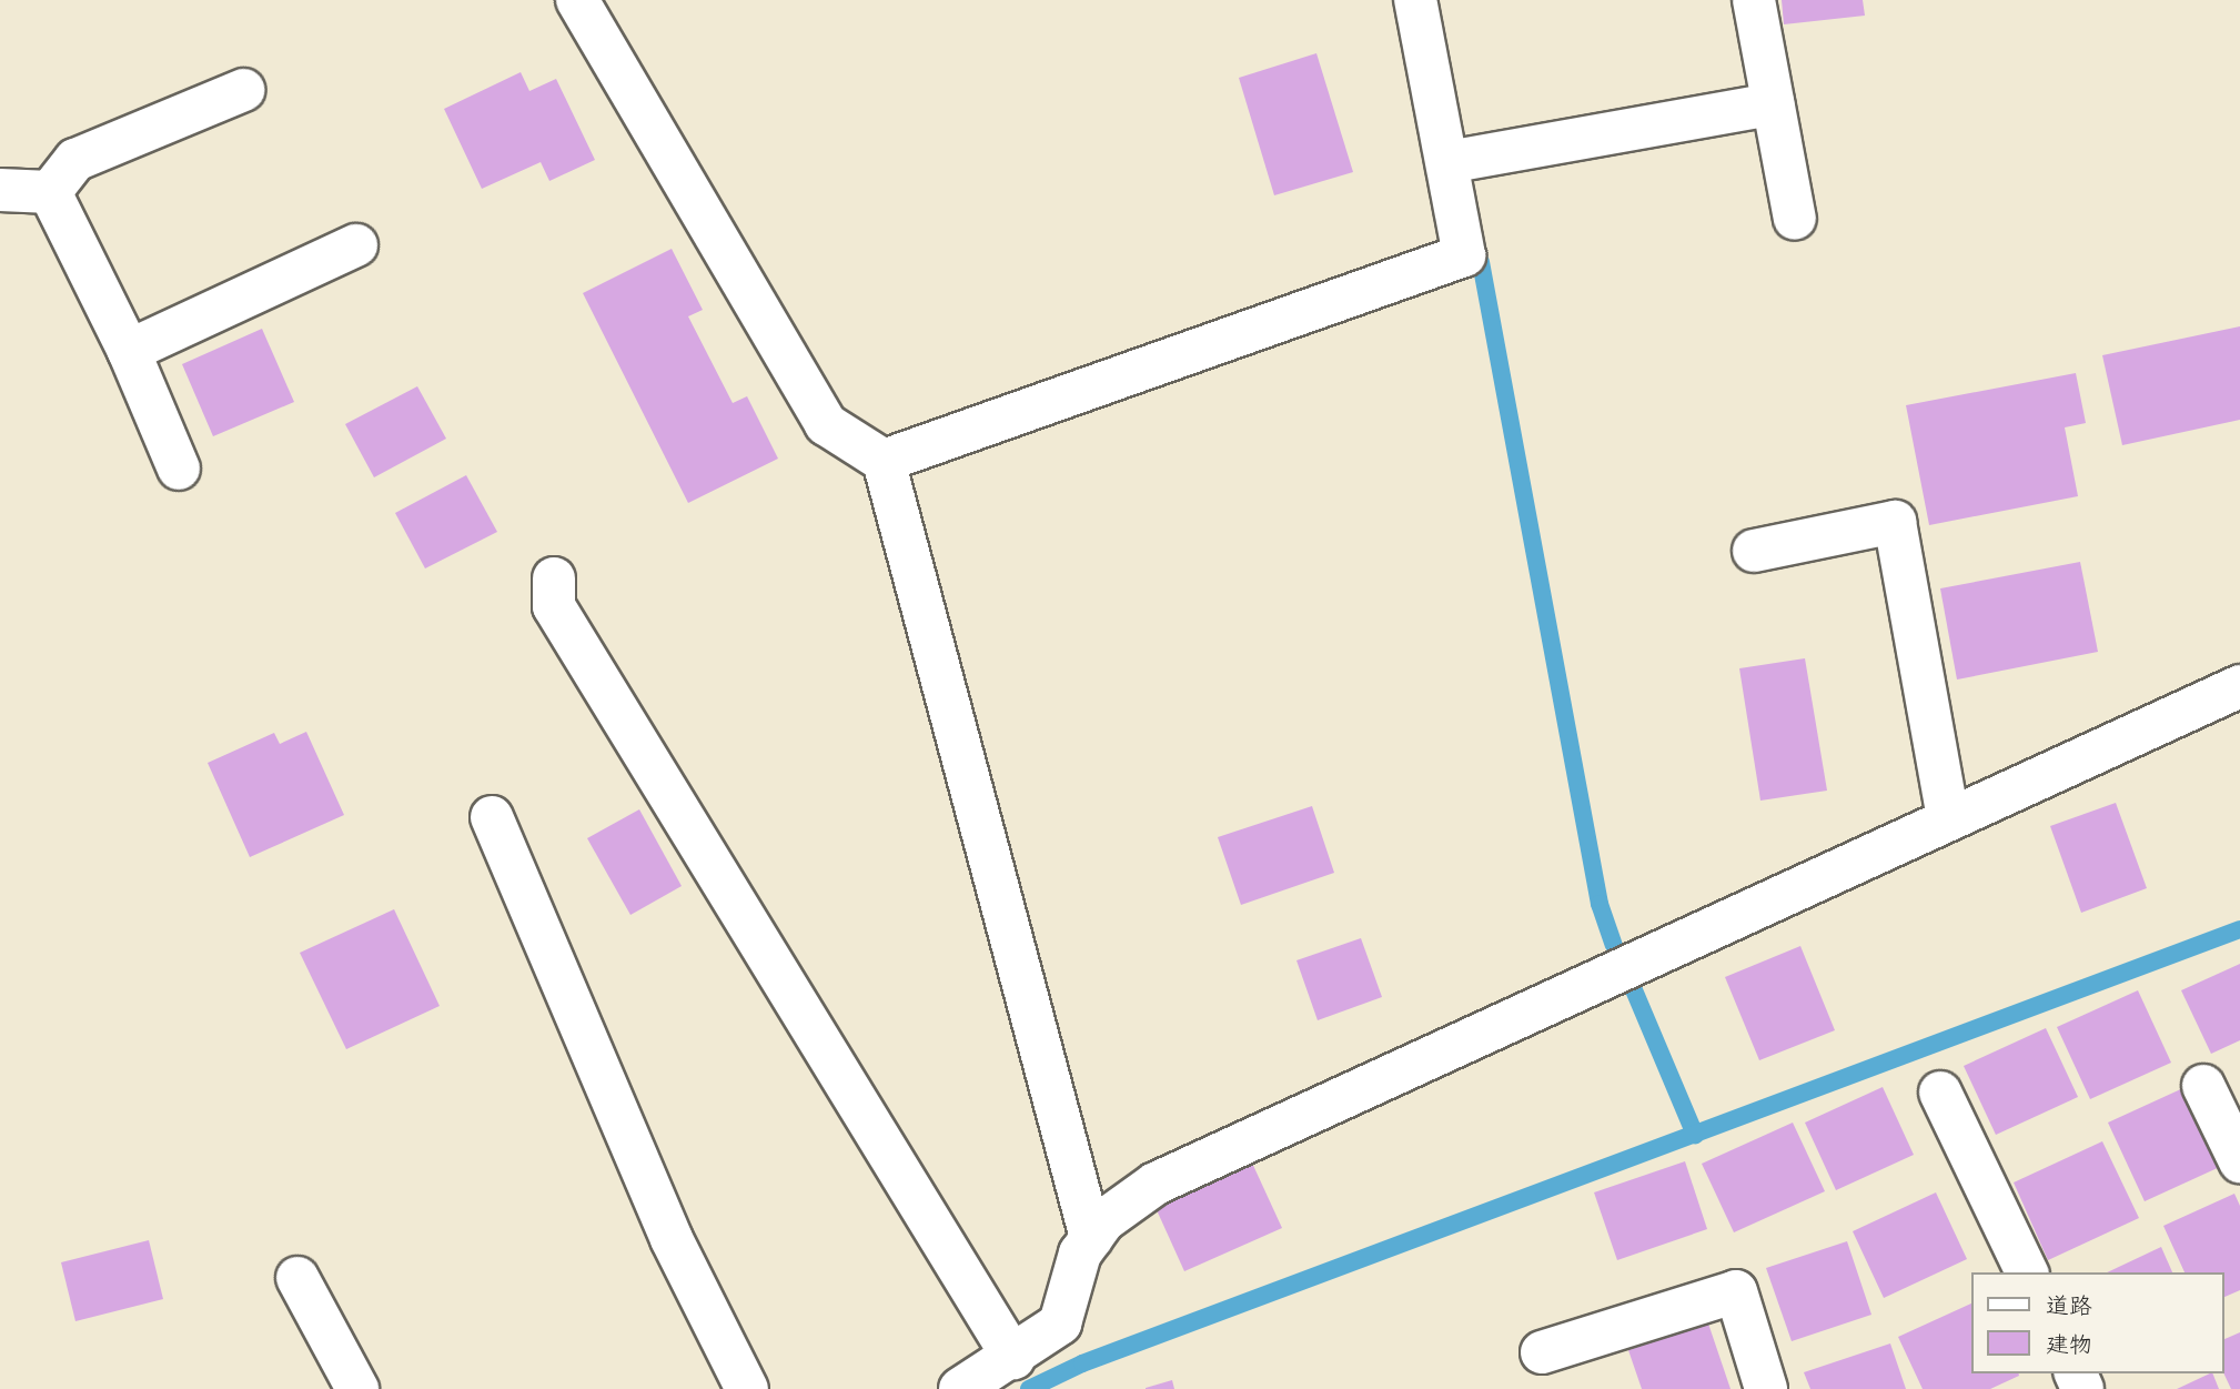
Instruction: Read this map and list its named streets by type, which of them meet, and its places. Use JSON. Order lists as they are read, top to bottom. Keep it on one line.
{"legend":["道路","建物"]}
